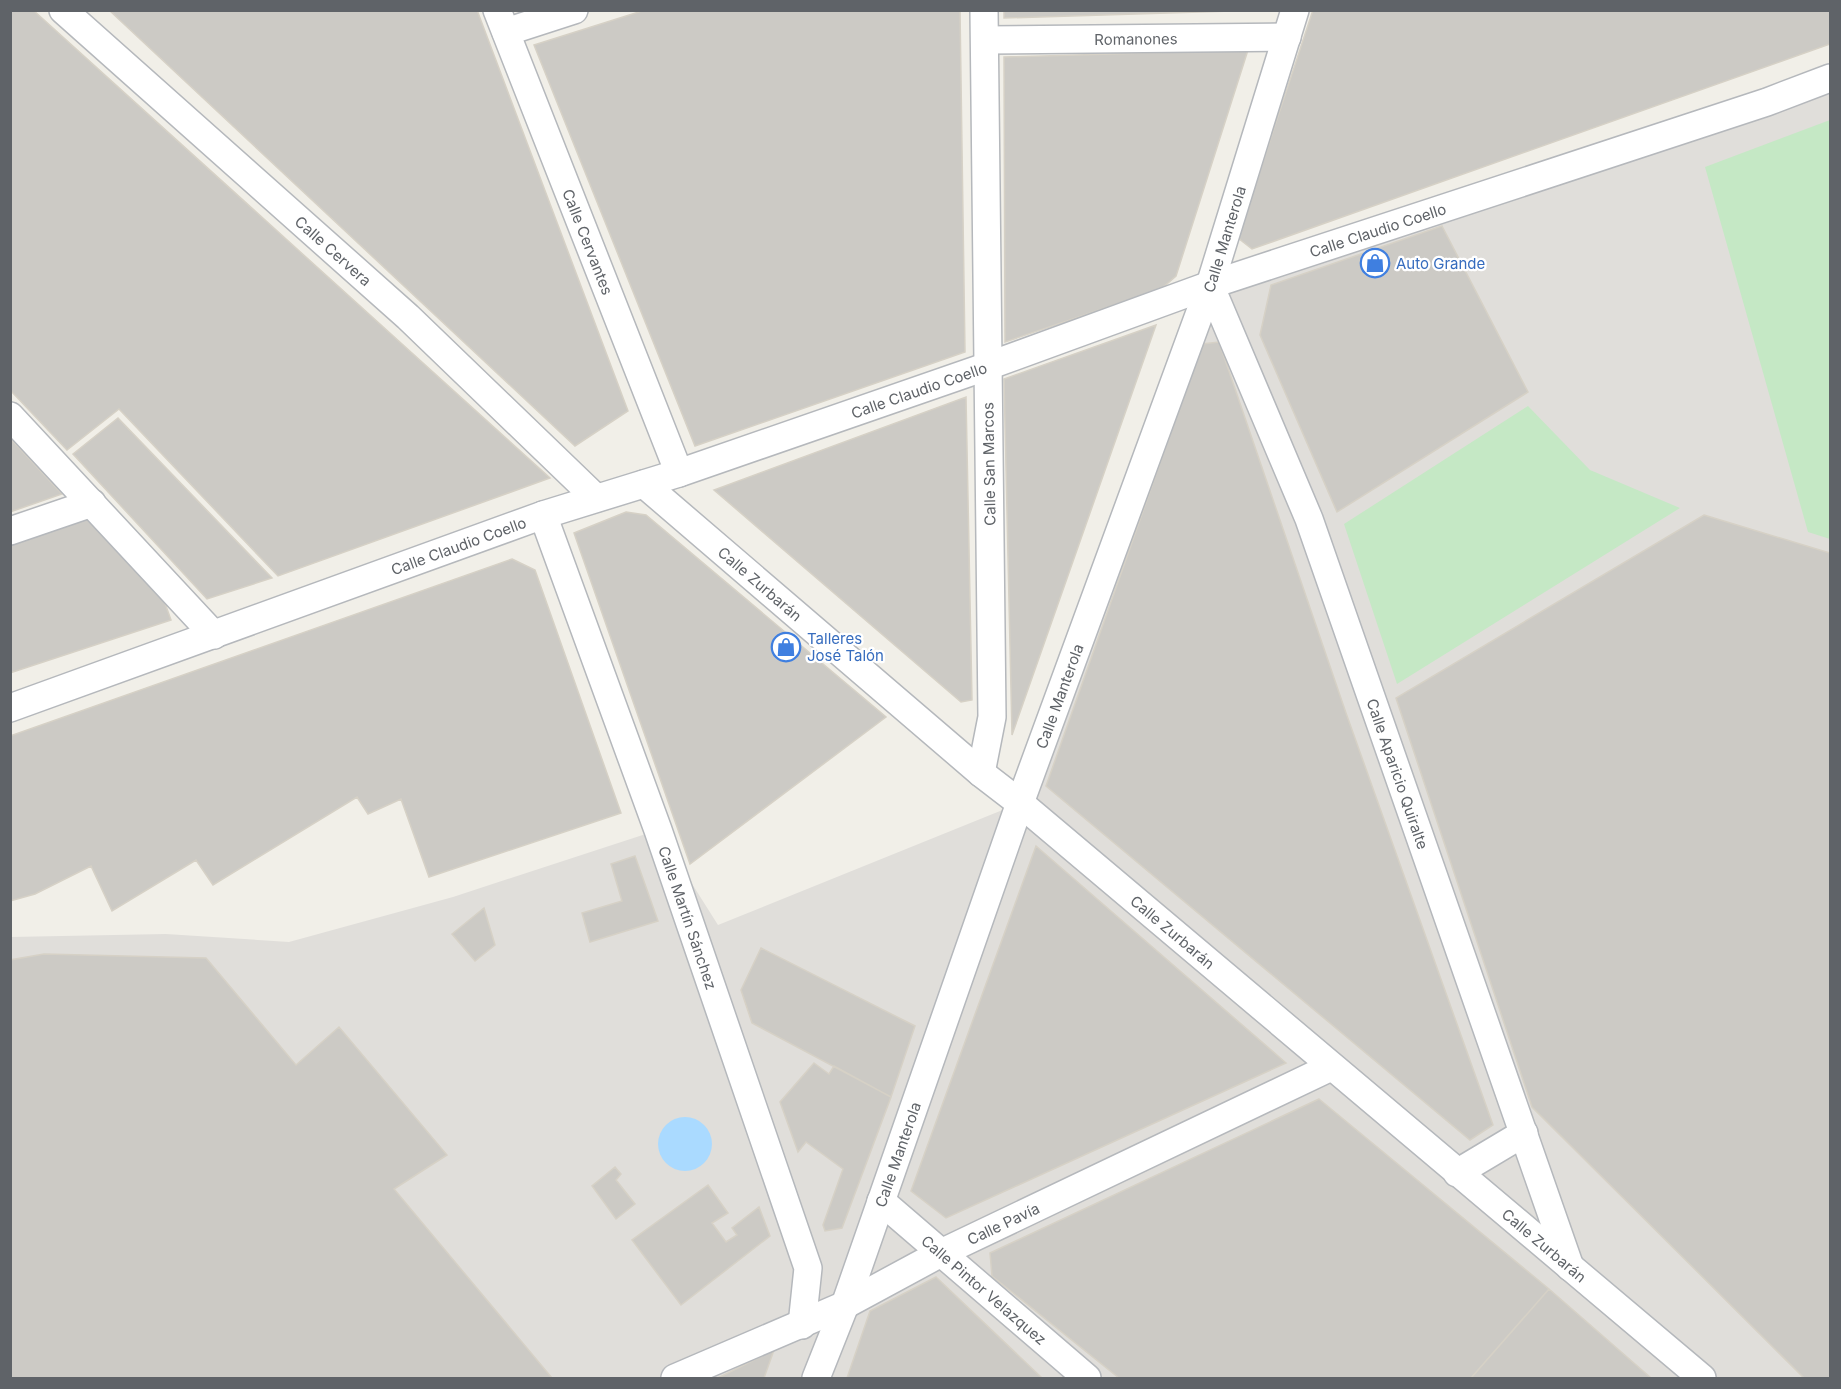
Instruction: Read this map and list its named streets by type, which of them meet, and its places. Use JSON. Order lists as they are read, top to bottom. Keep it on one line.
{"streets":{"street":["Romanones","Calle Claudio Coello","Calle Manterola","Calle Cervantes","Calle Cervera","Calle San Marcos","Calle Zurbarán","Calle Aparicio Quiralte","Calle Martín Sánchez","Calle Pavía","Calle Pintor Velazquez"]},"crossings":[["Romanones","Calle Manterola"],["Romanones","Calle San Marcos"],["Calle Claudio Coello","Calle Manterola"],["Calle Claudio Coello","Calle Cervantes"],["Calle Claudio Coello","Calle Cervera"],["Calle Claudio Coello","Calle San Marcos"],["Calle Claudio Coello","Calle Zurbarán"],["Calle Claudio Coello","Calle Aparicio Quiralte"],["Calle Claudio Coello","Calle Martín Sánchez"],["Calle Manterola","Calle Zurbarán"],["Calle Manterola","Calle Aparicio Quiralte"],["Calle Manterola","Calle Pavía"],["Calle Manterola","Calle Pintor Velazquez"],["Calle San Marcos","Calle Zurbarán"],["Calle Zurbarán","Calle Aparicio Quiralte"],["Calle Zurbarán","Calle Pavía"],["Calle Martín Sánchez","Calle Pavía"],["Calle Pavía","Calle Pintor Velazquez"]],"places":{"shop":["Auto Grande","Talleres José Talón"]}}
